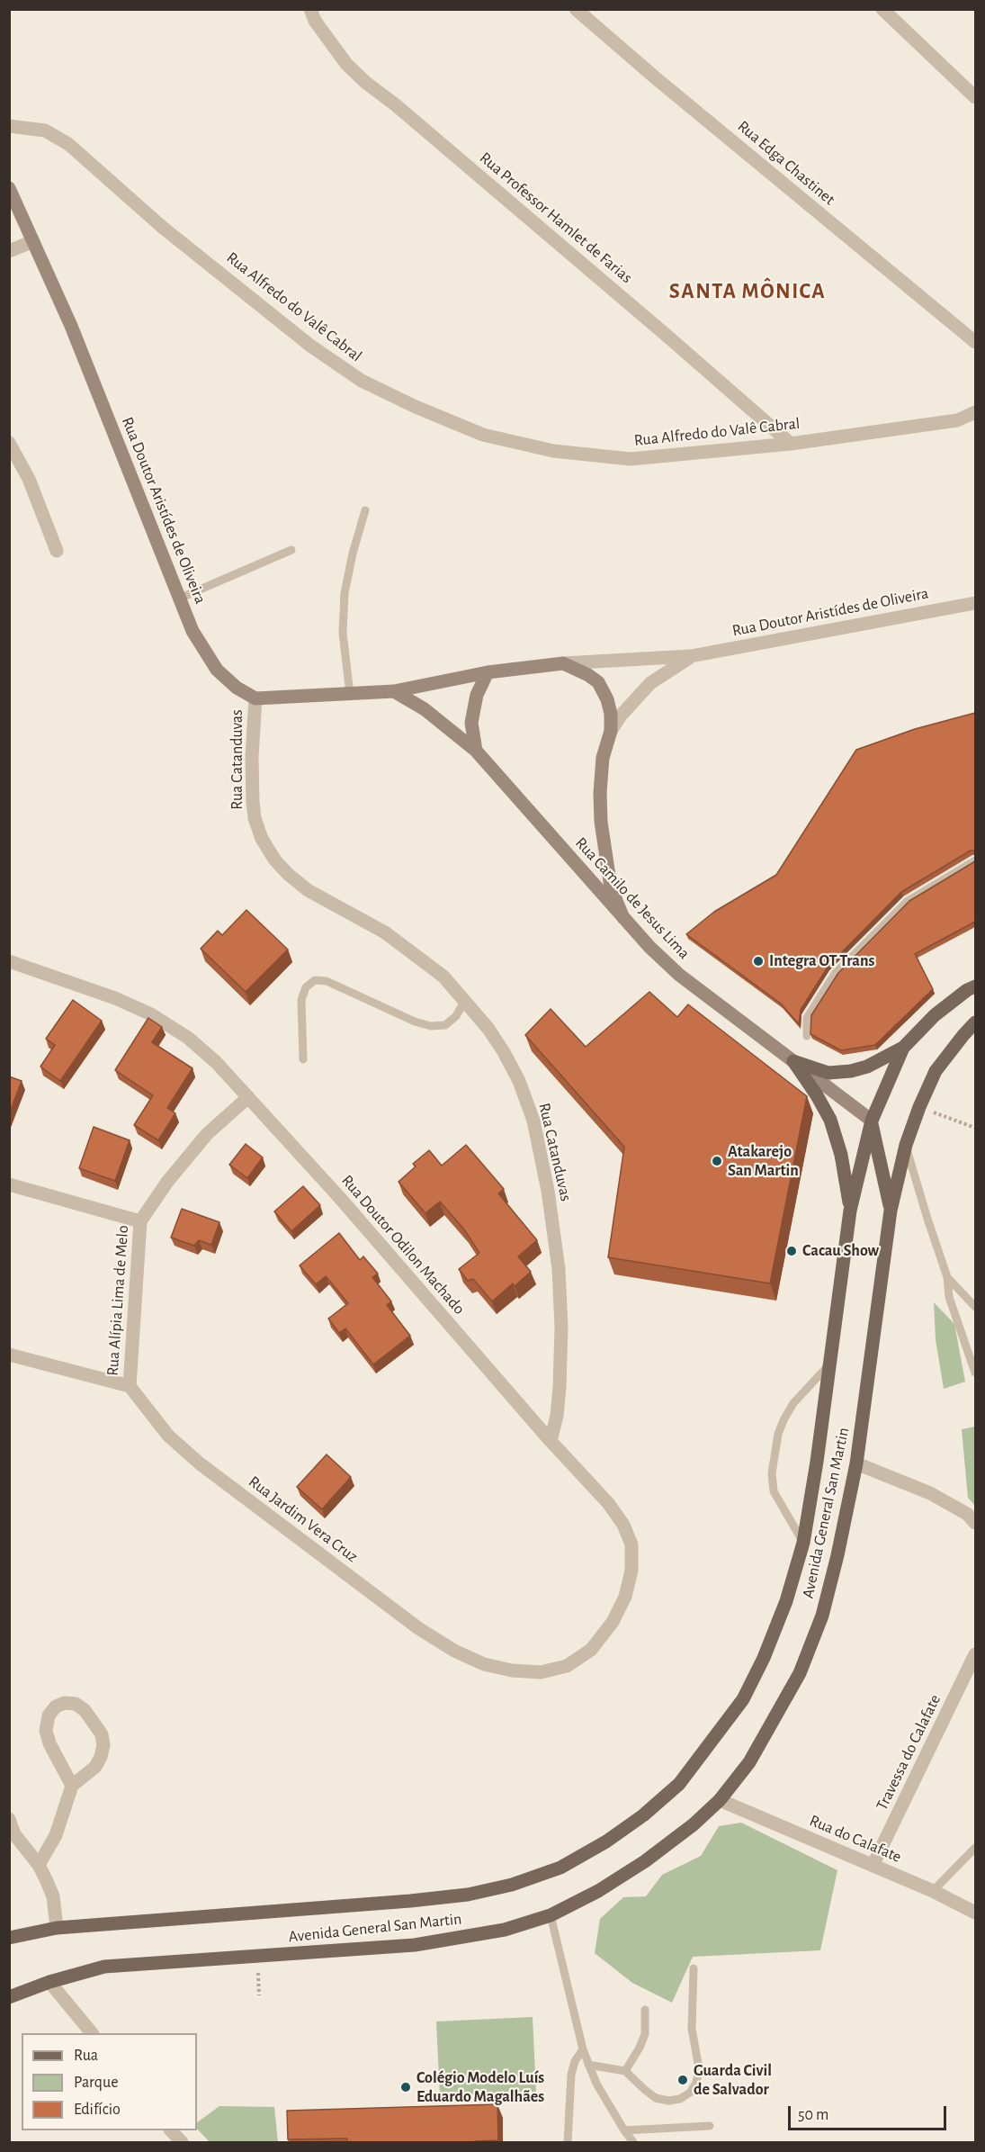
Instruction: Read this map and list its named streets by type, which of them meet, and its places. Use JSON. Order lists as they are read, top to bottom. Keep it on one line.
{"streets":{"main road":["Rua Doutor Aristídes de Oliveira","Rua Camilo de Jesus Lima","Avenida General San Martin"],"street":["Rua Edga Chastinet","Rua Professor Hamlet de Farias","Rua Alfredo do Valê Cabral","Rua Catanduvas","Rua Doutor Odilon Machado","Rua Alípia Lima de Melo","Rua Jardim Vera Cruz","Travessa do Calafate","Rua do Calafate"]},"crossings":[["Rua Professor Hamlet de Farias","Rua Alfredo do Valê Cabral"],["Rua Doutor Aristídes de Oliveira","Rua Catanduvas"],["Rua Catanduvas","Rua Doutor Odilon Machado"],["Rua Camilo de Jesus Lima","Avenida General San Martin"],["Rua Doutor Odilon Machado","Rua Alípia Lima de Melo"],["Rua Doutor Odilon Machado","Rua Jardim Vera Cruz"],["Rua Alípia Lima de Melo","Rua Jardim Vera Cruz"],["Avenida General San Martin","Rua do Calafate"],["Travessa do Calafate","Rua do Calafate"]],"districts":["SANTA MÔNICA"],"places":["Integra OT Trans","Atakarejo San Martin","Cacau Show","Guarda Civil de Salvador","Colégio Modelo Luís Eduardo Magalhães"],"legend":["Rua","Parque","Edifício"],"scale_bar":"50 m"}
